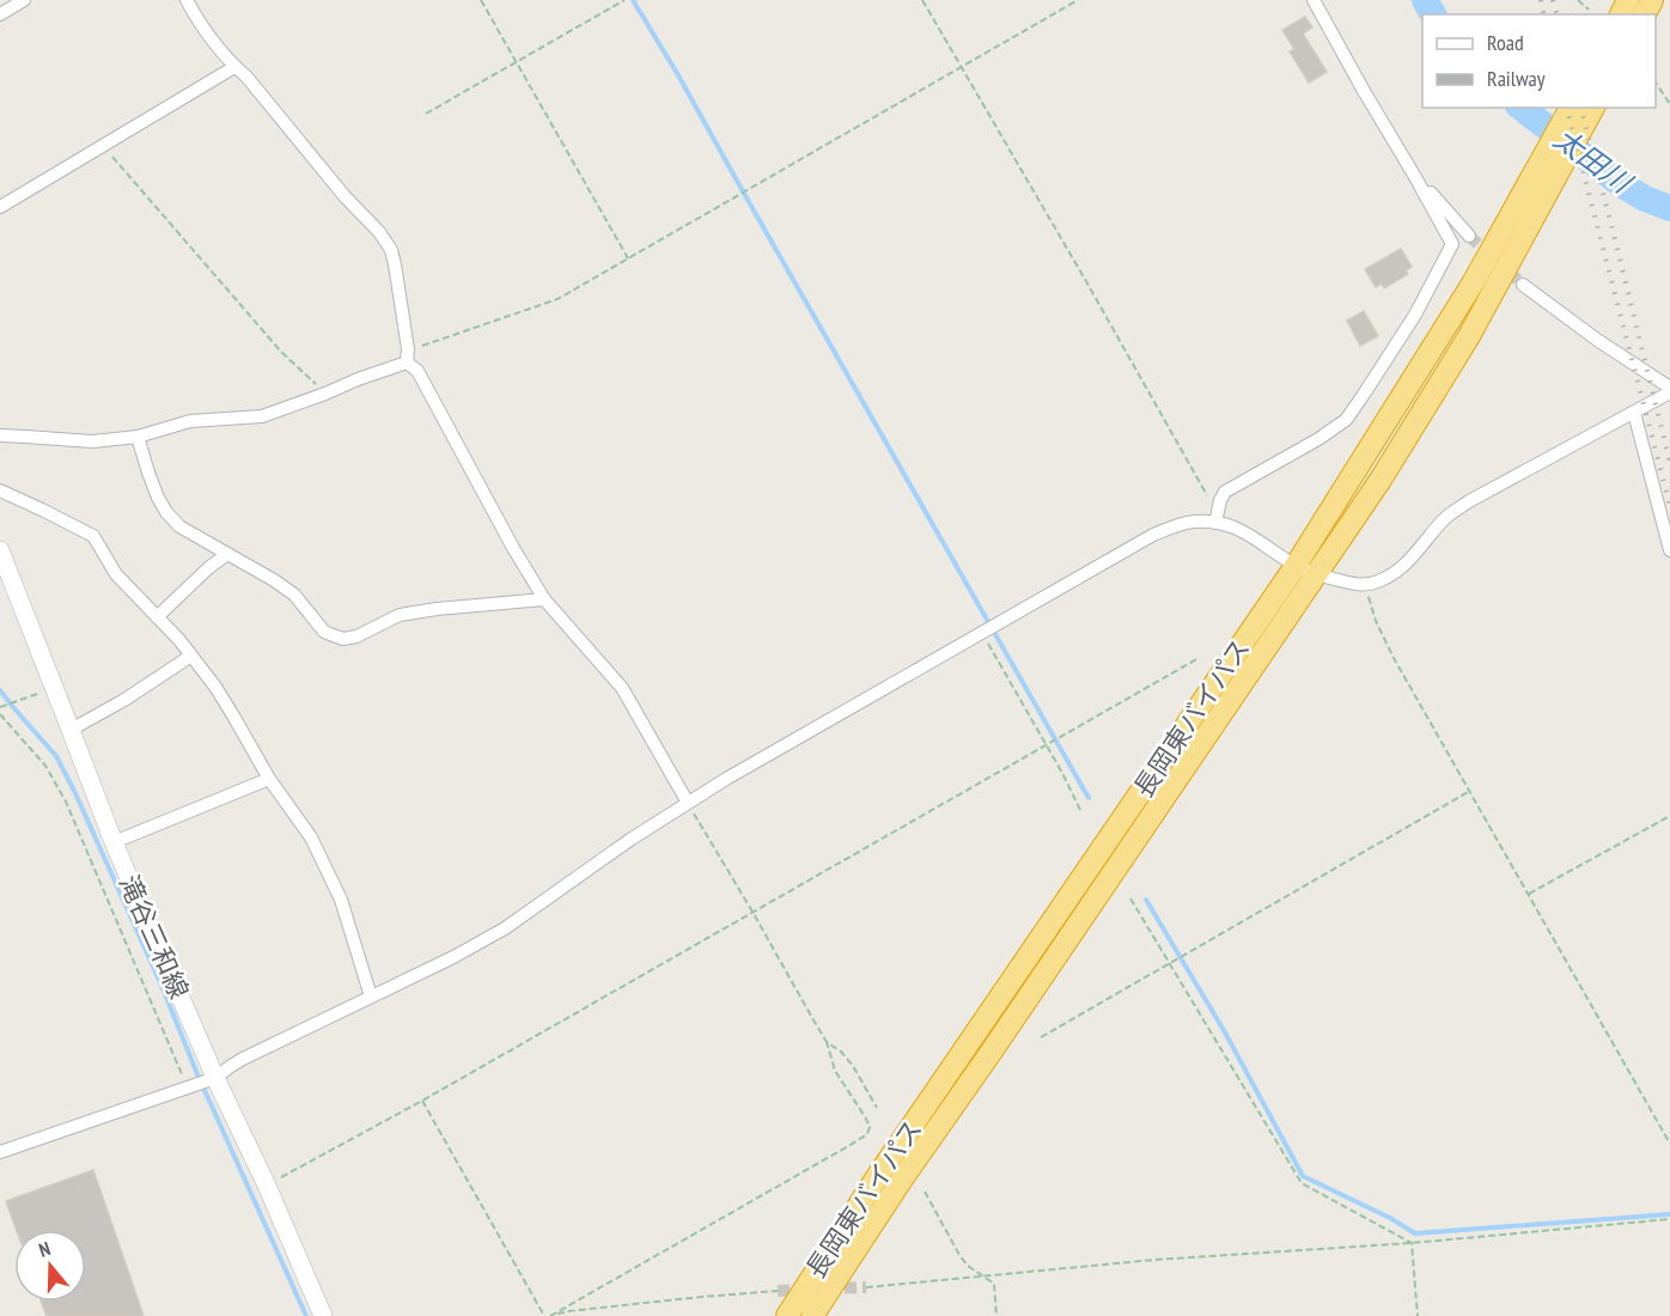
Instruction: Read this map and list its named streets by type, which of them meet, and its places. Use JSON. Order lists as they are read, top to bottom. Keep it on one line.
{"streets":{"highway":["長岡東バイパス"],"main road":["滝谷三和線"]},"water":["太田川"],"legend":["Road","Railway"],"north":"top"}
